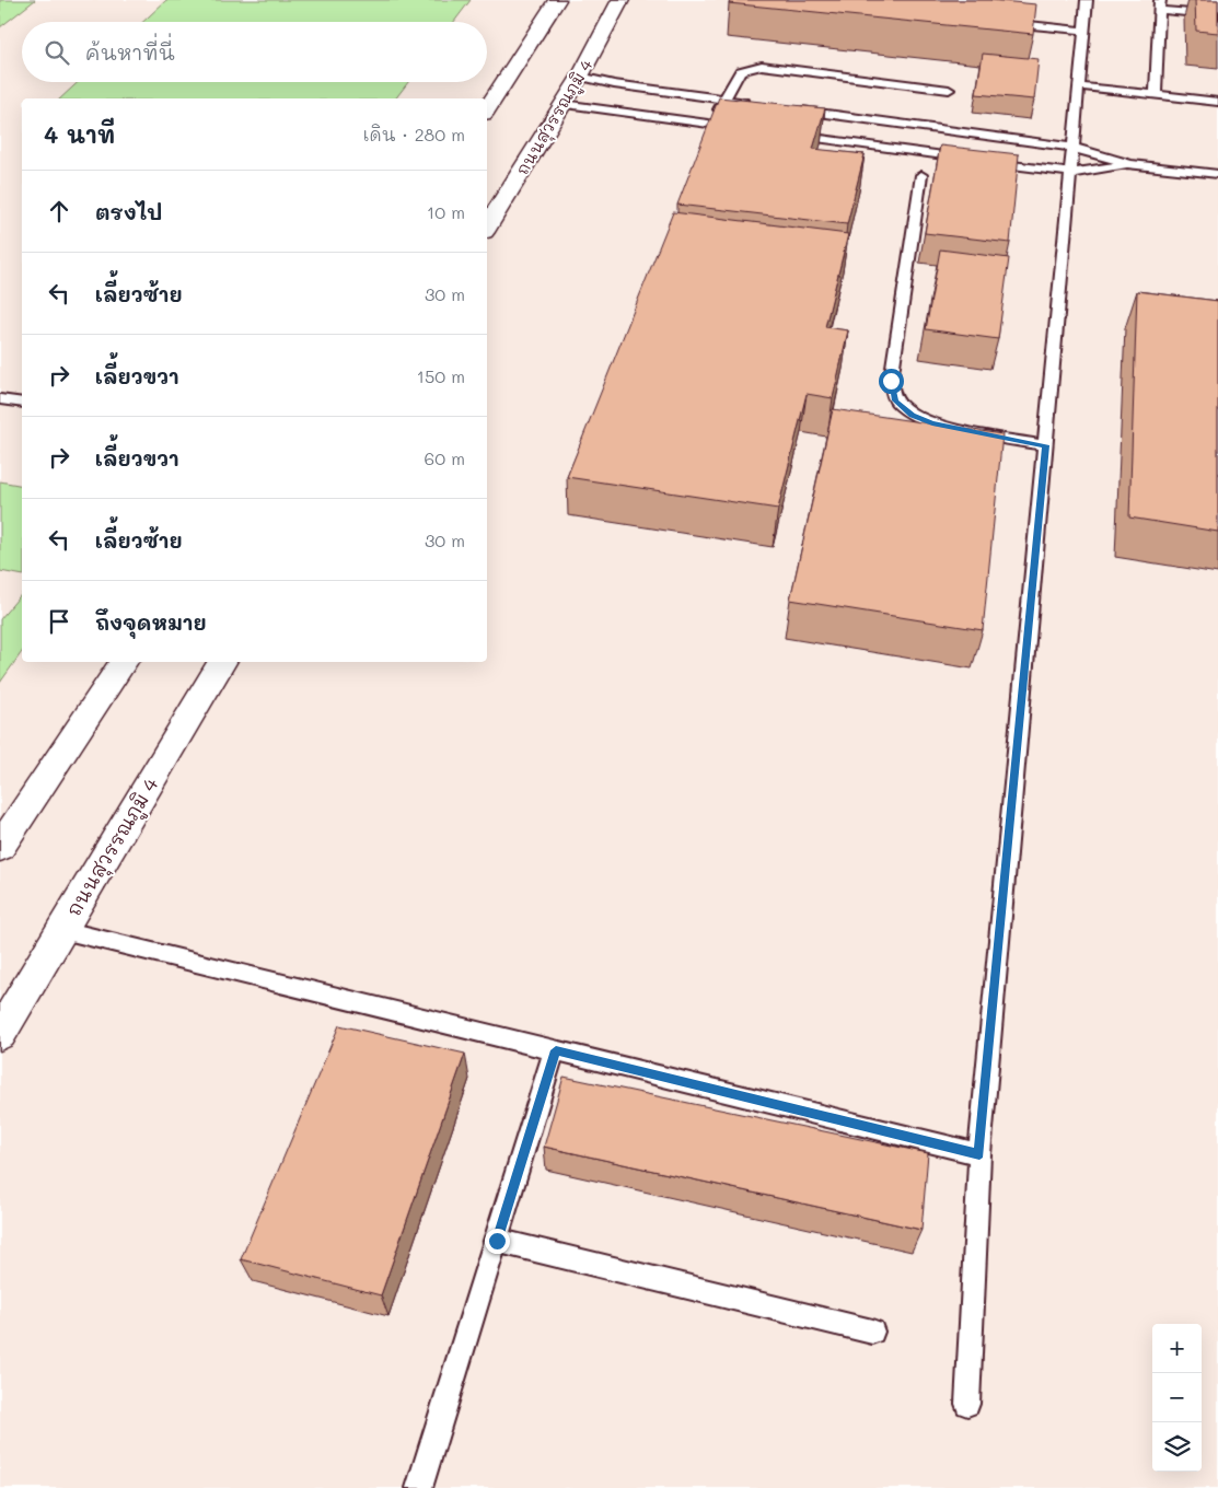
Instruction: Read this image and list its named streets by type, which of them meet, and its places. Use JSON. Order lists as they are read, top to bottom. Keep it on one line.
{"streets":{"street":["ถนนสุวรรณภูมิ 4"]},"page":{"search":"ค้นหาที่นี่","heading":["4 นาที","เดิน · 280 m"],"list":[["ตรงไป","10 m"],["เลี้ยวซ้าย","30 m"],["เลี้ยวขวา","150 m"],["เลี้ยวขวา","60 m"],["เลี้ยวซ้าย","30 m"],"ถึงจุดหมาย"],"map_buttons":["+","−"]}}
